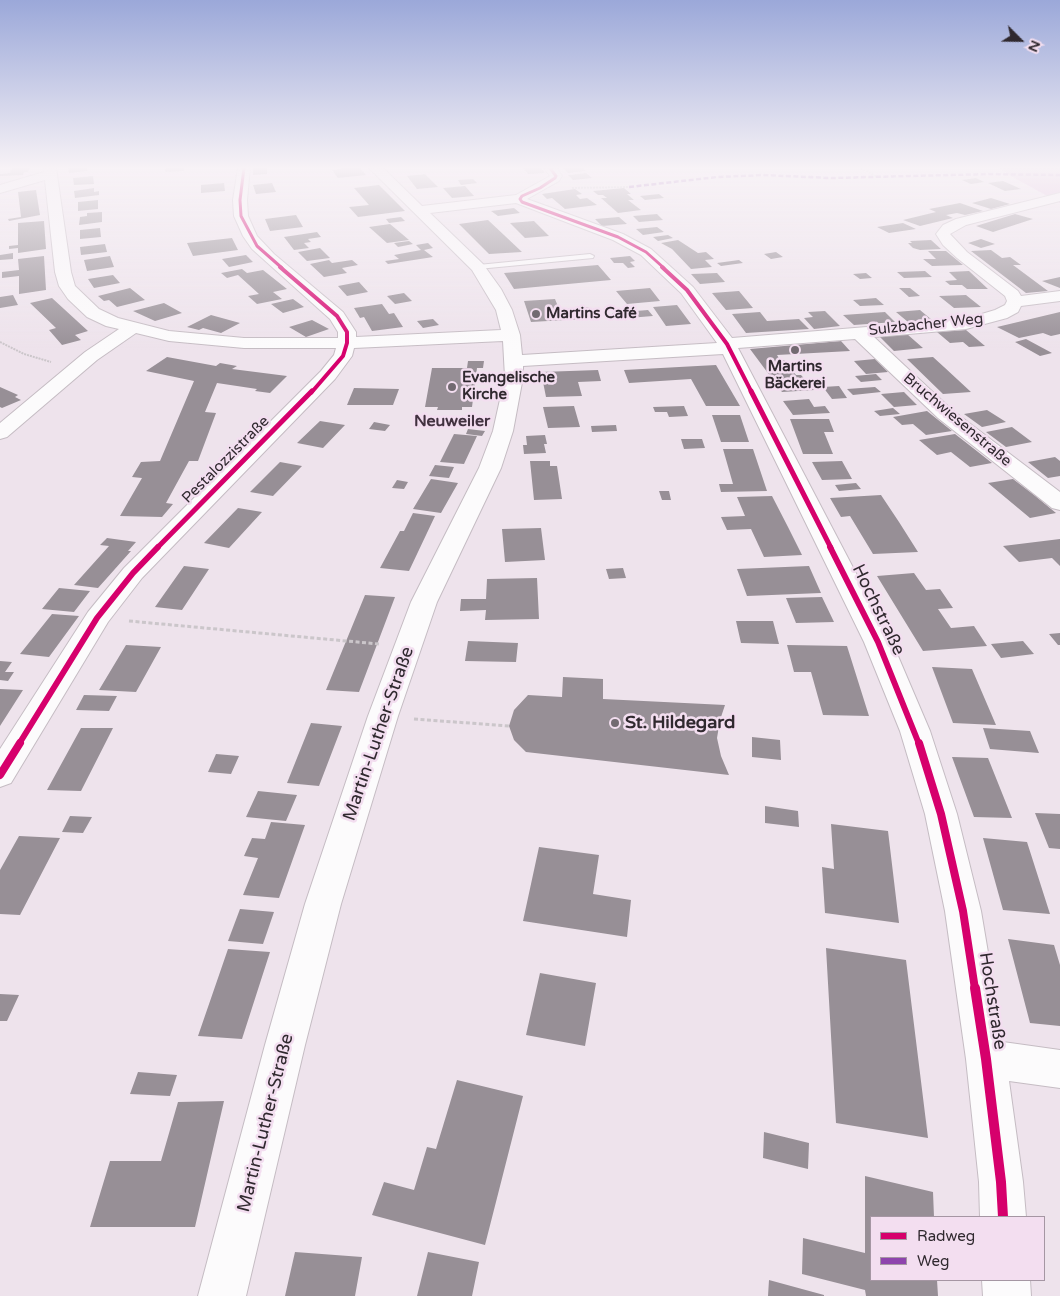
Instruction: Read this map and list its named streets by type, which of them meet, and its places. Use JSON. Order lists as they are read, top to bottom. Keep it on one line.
{"streets":{"street":["Sulzbacher Weg","Bruchwiesenstraße","Pestalozzistraße","Hochstraße","Martin-Luther-Straße"]},"crossings":[["Sulzbacher Weg","Bruchwiesenstraße"],["Sulzbacher Weg","Pestalozzistraße"],["Sulzbacher Weg","Hochstraße"],["Sulzbacher Weg","Martin-Luther-Straße"]],"districts":["Neuweiler"],"places":["Martins Café","Martins Bäckerei","Evangelische Kirche","St. Hildegard"],"legend":["Radweg","Weg"],"north":"bottom right"}
